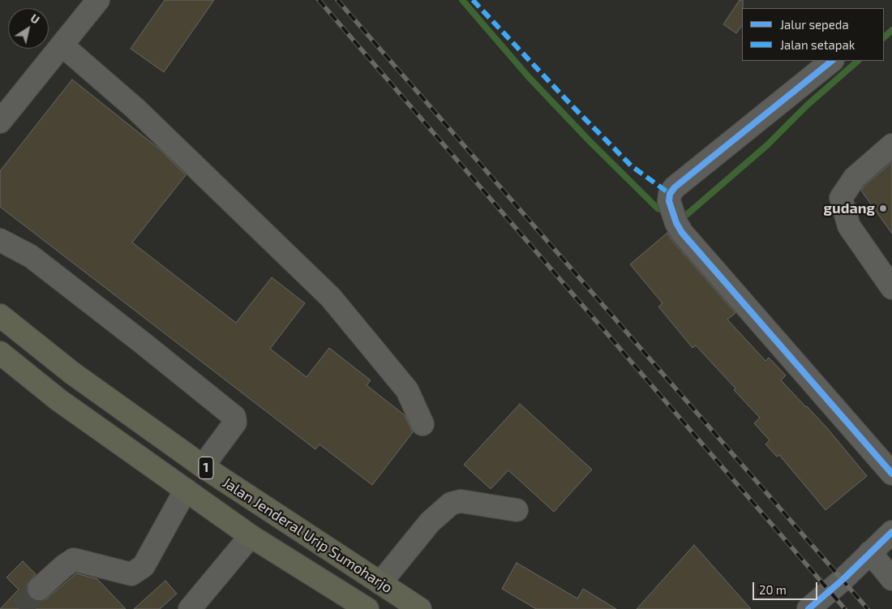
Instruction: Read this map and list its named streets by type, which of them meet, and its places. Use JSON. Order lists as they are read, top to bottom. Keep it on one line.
{"streets":{"highway":["1","Jalan Jenderal Urip Sumoharjo"]},"places":["gudang"],"legend":["Jalur sepeda","Jalan setapak"],"scale_bar":"20 m","north":"top right"}
